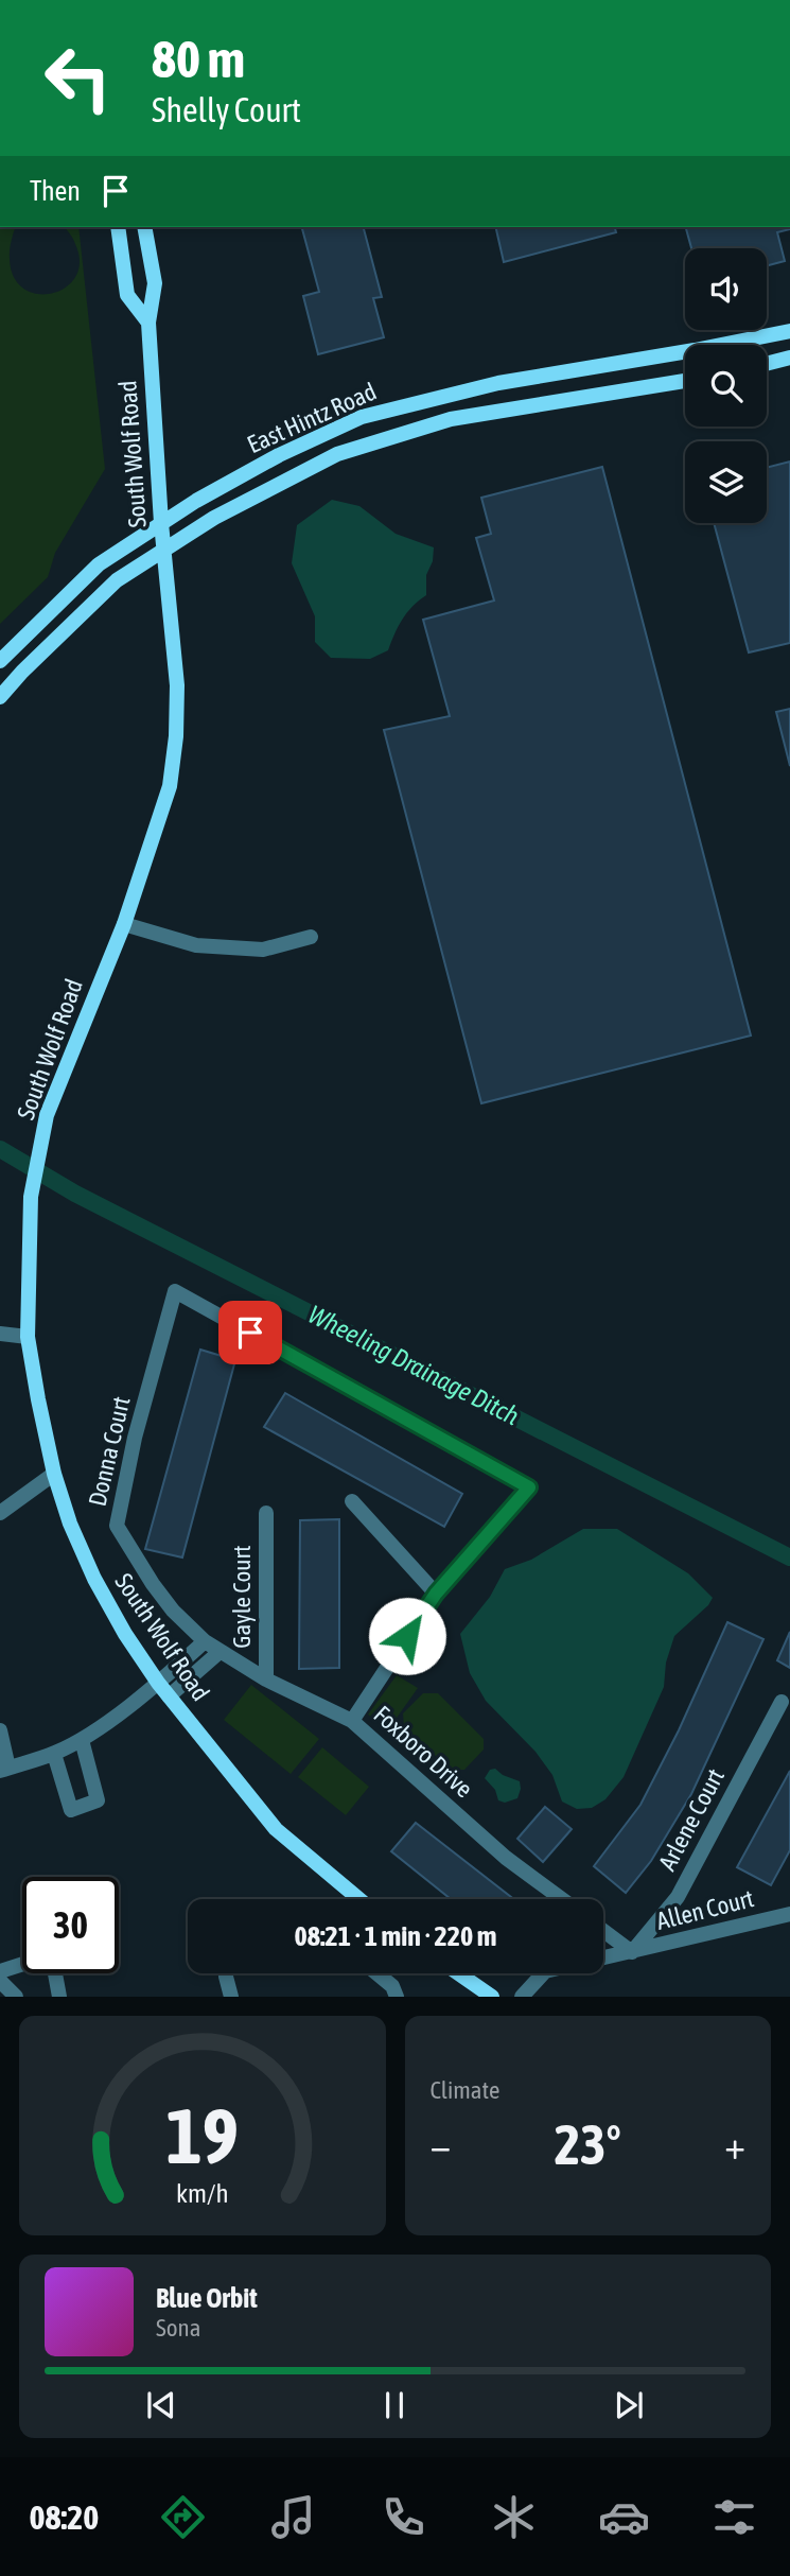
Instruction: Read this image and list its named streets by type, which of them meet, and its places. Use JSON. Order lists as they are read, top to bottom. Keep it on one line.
{"streets":{"main road":["East Hintz Road","South Wolf Road"],"street":["Donna Court","Gayle Court","Foxboro Drive","Arlene Court","Allen Court"]},"crossings":[["East Hintz Road","South Wolf Road"],["Donna Court","Foxboro Drive"],["Gayle Court","Foxboro Drive"],["Arlene Court","Allen Court"]],"water":["Wheeling Drainage Ditch"],"page":{"turn":["80 m","Shelly Court"],"then":"Then","limit":"30","trip":"08:21 · 1 min · 220 m","tile":"Climate","heat":["−","23°","+"],"song":["Blue Orbit","Sona"],"tabs":"08:20","gauge":["19","km/h"]}}
